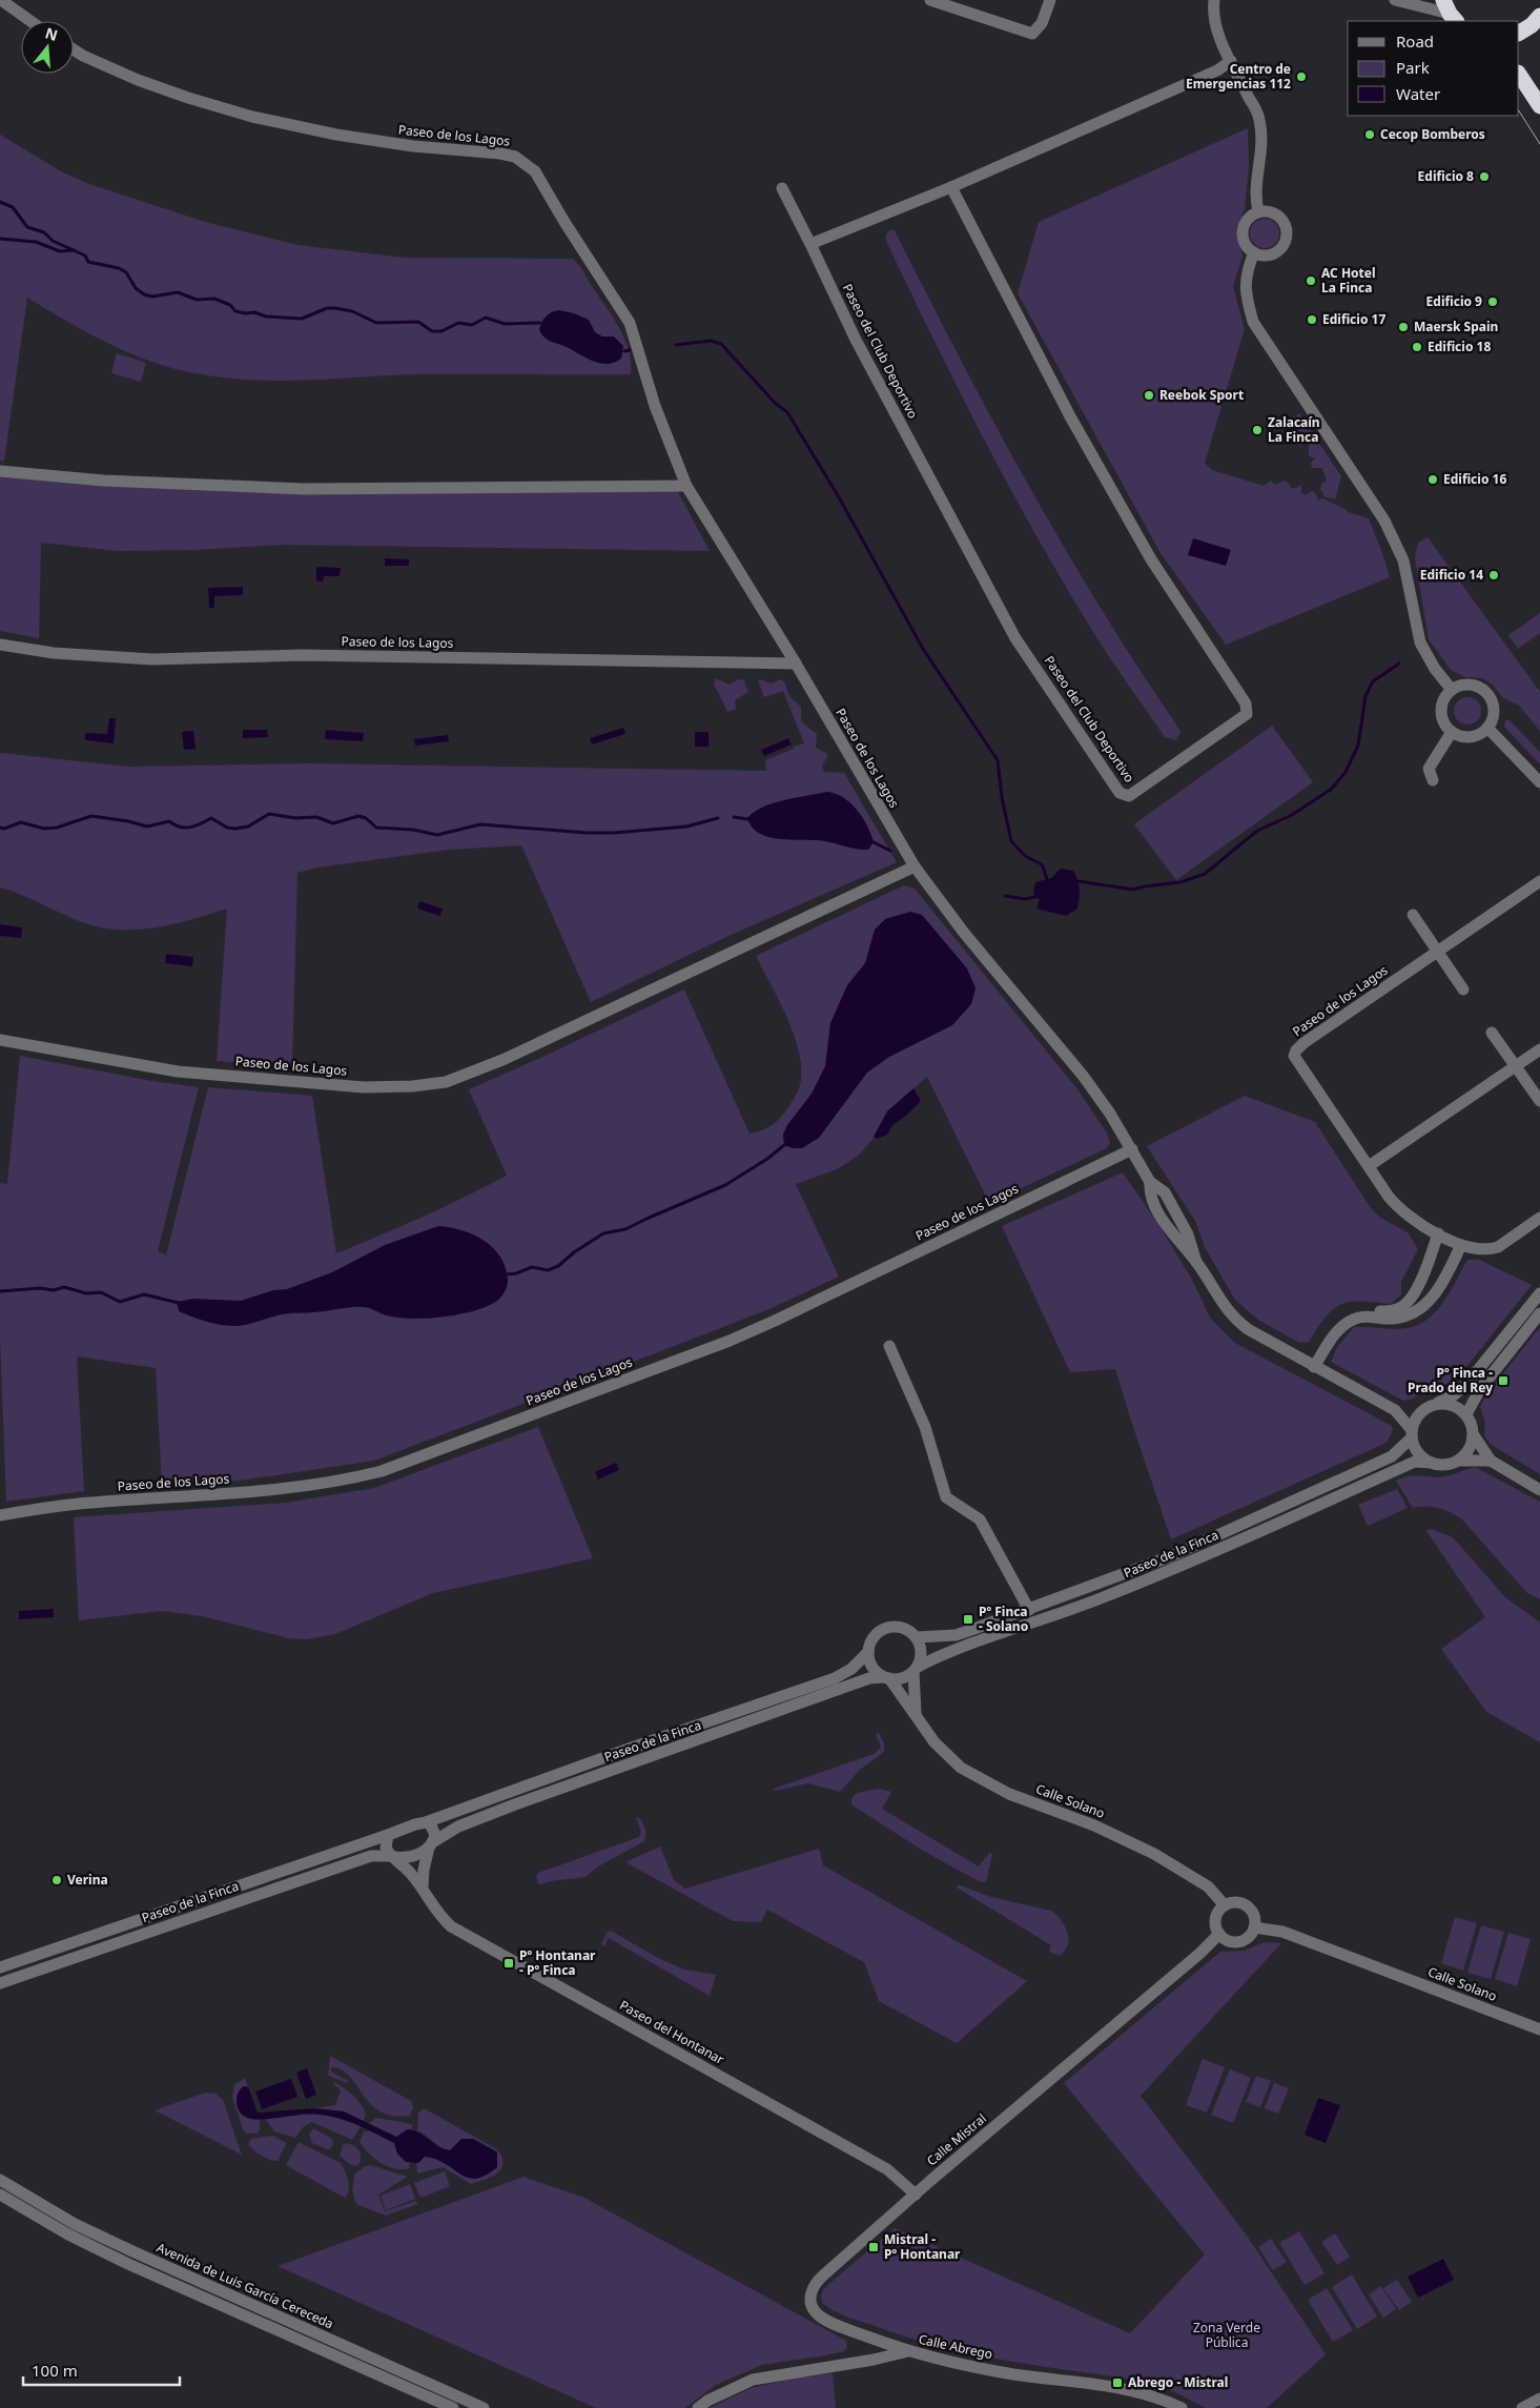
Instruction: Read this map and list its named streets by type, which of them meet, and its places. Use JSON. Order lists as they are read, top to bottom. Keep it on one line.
{"streets":{"street":["Paseo de los Lagos","Paseo del Club Deportivo","Paseo de la Finca","Calle Solano","Paseo del Hontanar","Calle Mistral","Avenida de Luis García Cereceda","Calle Abrego"]},"crossings":[["Paseo de los Lagos","Paseo de la Finca"],["Paseo de la Finca","Calle Solano"],["Paseo de la Finca","Paseo del Hontanar"],["Calle Solano","Calle Mistral"],["Paseo del Hontanar","Calle Mistral"],["Calle Mistral","Calle Abrego"]],"parks":["Zona Verde Pública"],"places":{"other":["Centro de Emergencias 112","Cecop Bomberos","Edificio 8","AC Hotel La Finca","Edificio 9","Edificio 17","Maersk Spain","Edificio 18","Reebok Sport","Zalacaín La Finca","Edificio 16","Edificio 14","Verina"],"transit":["Pº Finca - Prado del Rey","Pº Finca - Solano","Pº Hontanar - Pº Finca","Mistral - Pº Hontanar","Abrego - Mistral"]},"legend":["Road","Park","Water"],"scale_bar":"100 m","north":"top"}
